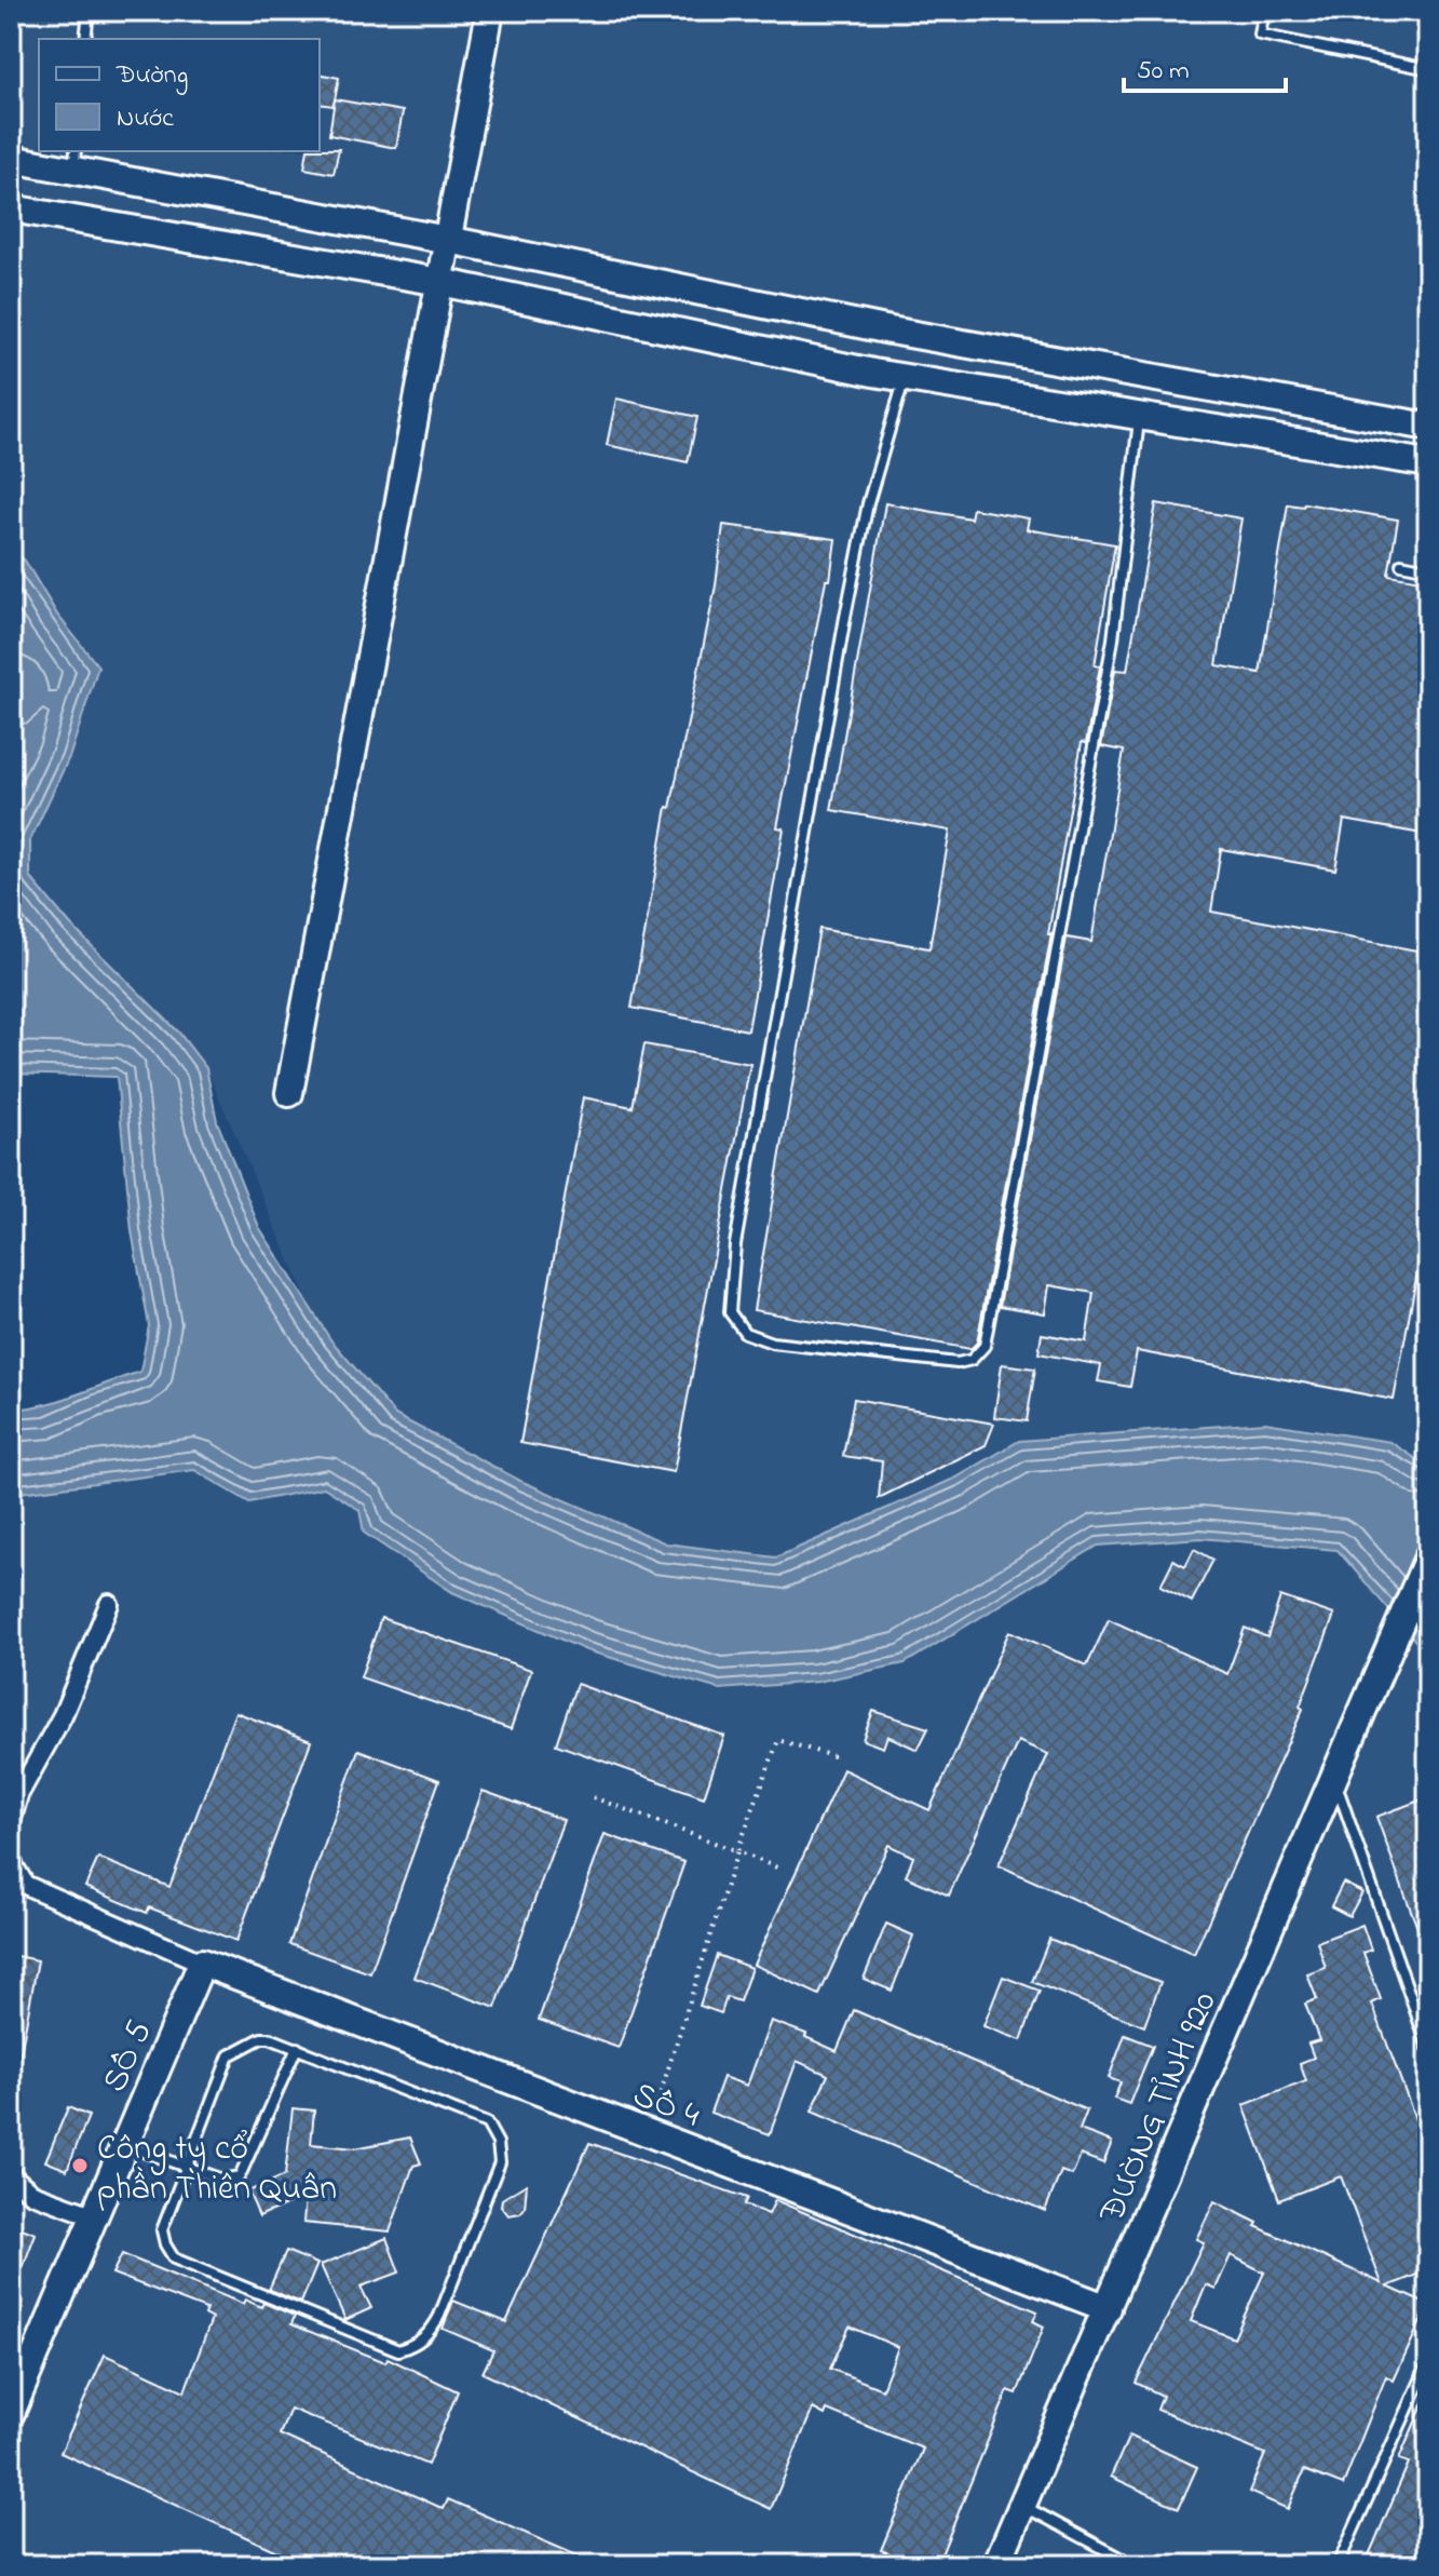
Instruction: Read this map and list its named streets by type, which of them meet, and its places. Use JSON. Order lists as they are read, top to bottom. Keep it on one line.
{"streets":{"street":["SỐ 5","SỐ 4","ĐƯỜNG TỈNH 920"]},"crossings":[["SỐ 5","SỐ 4"],["SỐ 4","ĐƯỜNG TỈNH 920"]],"places":["Công ty cổ phần Thiên Quân"],"legend":["Đường","Nước"],"scale_bar":"50 m"}
